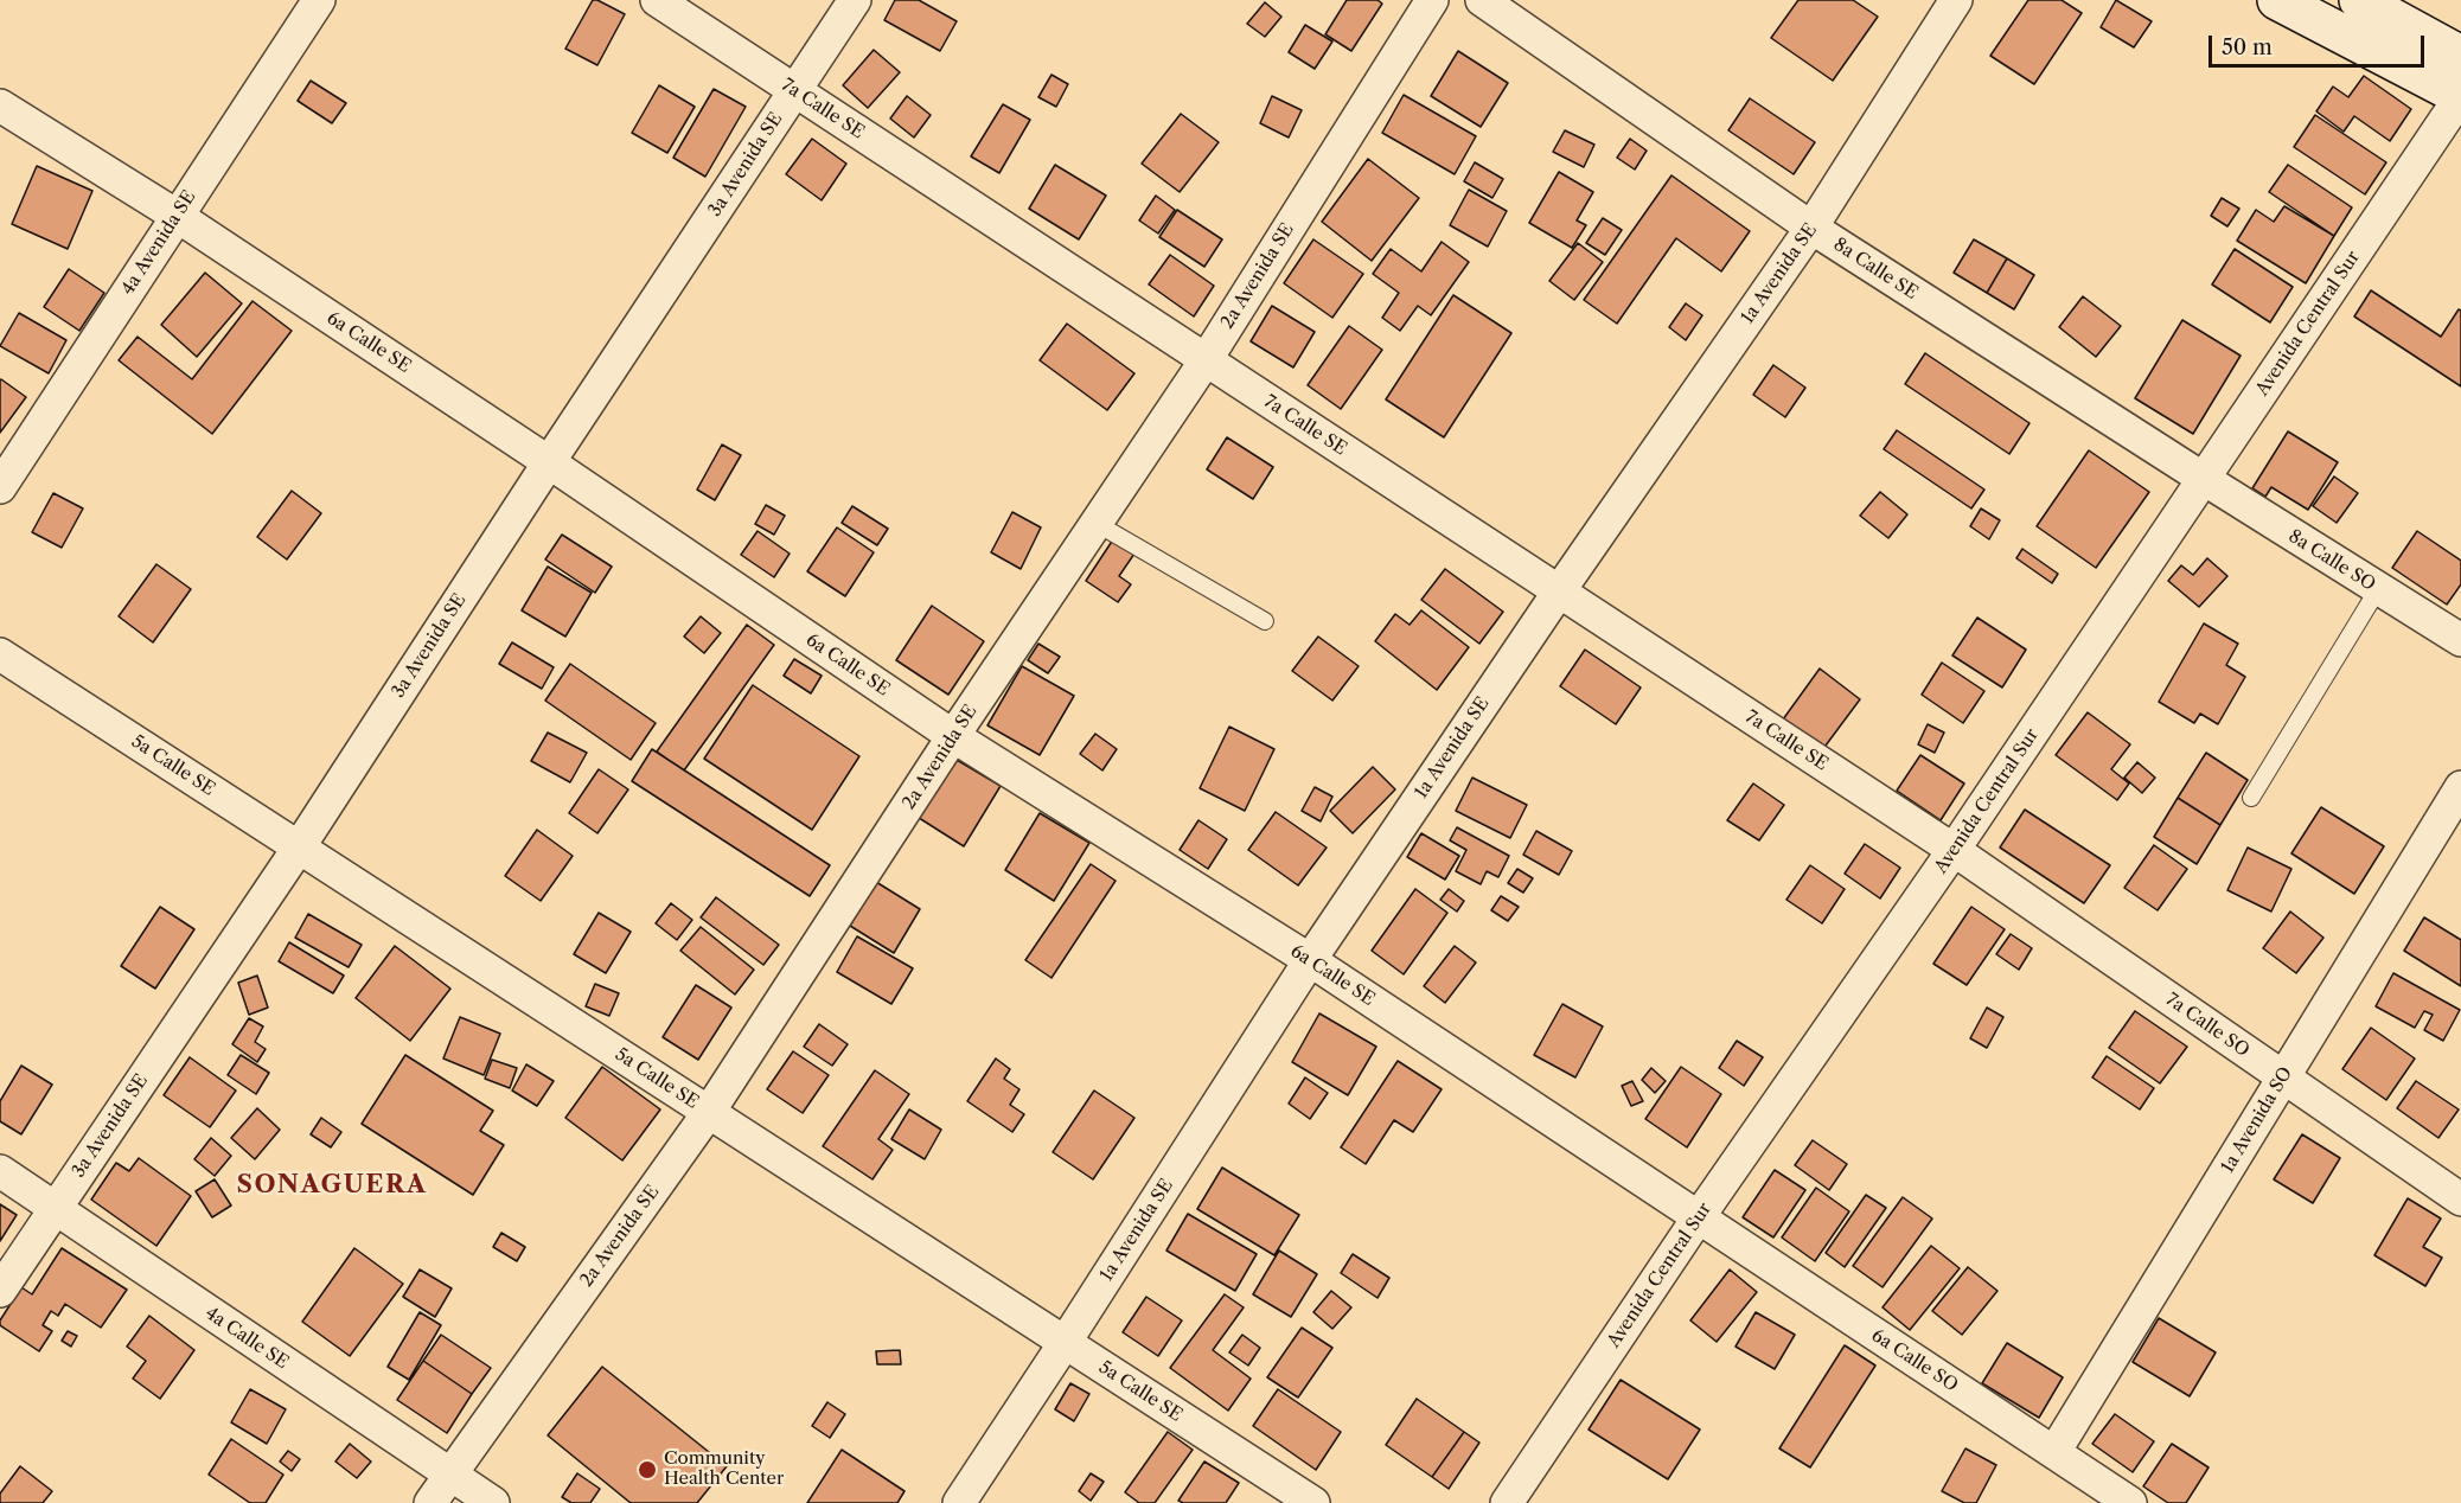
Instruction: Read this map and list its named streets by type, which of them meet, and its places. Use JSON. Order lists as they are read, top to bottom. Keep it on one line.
{"streets":{"street":["7a Calle SE","3a Avenida SE","4a Avenida SE","8a Calle SE","1a Avenida SE","2a Avenida SE","Avenida Central Sur","6a Calle SE","8a Calle SO","5a Calle SE","7a Calle SO","1a Avenida SO","4a Calle SE","6a Calle SO"]},"crossings":[["7a Calle SE","3a Avenida SE"],["7a Calle SE","1a Avenida SE"],["7a Calle SE","2a Avenida SE"],["7a Calle SE","Avenida Central Sur"],["7a Calle SE","7a Calle SO"],["3a Avenida SE","6a Calle SE"],["3a Avenida SE","5a Calle SE"],["3a Avenida SE","4a Calle SE"],["4a Avenida SE","6a Calle SE"],["8a Calle SE","1a Avenida SE"],["8a Calle SE","Avenida Central Sur"],["8a Calle SE","8a Calle SO"],["1a Avenida SE","6a Calle SE"],["1a Avenida SE","5a Calle SE"],["2a Avenida SE","6a Calle SE"],["2a Avenida SE","5a Calle SE"],["2a Avenida SE","4a Calle SE"],["Avenida Central Sur","6a Calle SE"],["Avenida Central Sur","8a Calle SO"],["Avenida Central Sur","7a Calle SO"],["Avenida Central Sur","6a Calle SO"],["6a Calle SE","6a Calle SO"],["7a Calle SO","1a Avenida SO"],["1a Avenida SO","6a Calle SO"]],"districts":["SONAGUERA"],"places":["Community Health Center"],"scale_bar":"50 m"}
